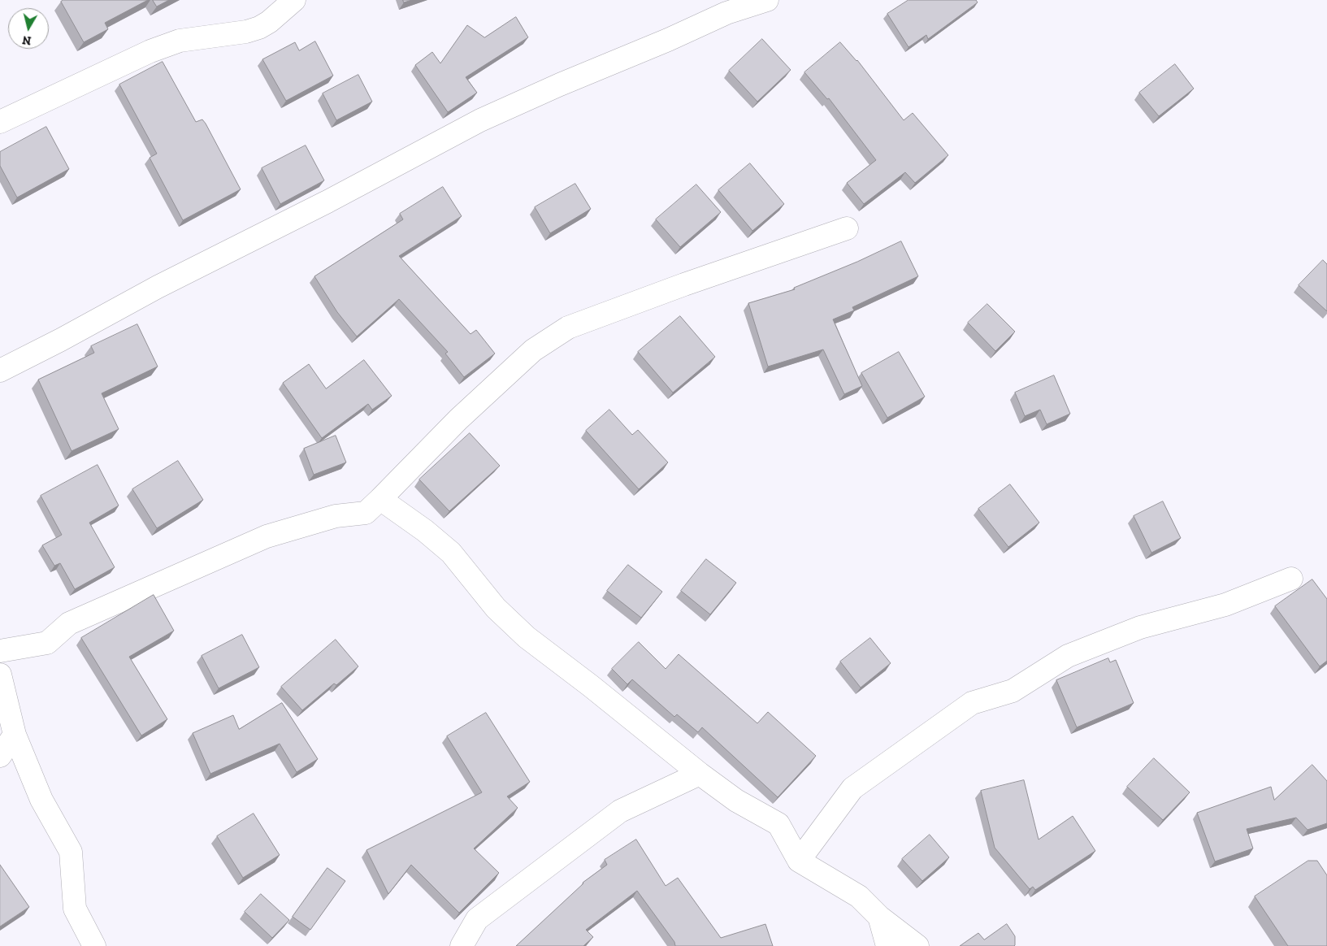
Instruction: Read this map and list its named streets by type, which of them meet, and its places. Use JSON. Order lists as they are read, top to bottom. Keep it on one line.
{"north":"bottom"}
